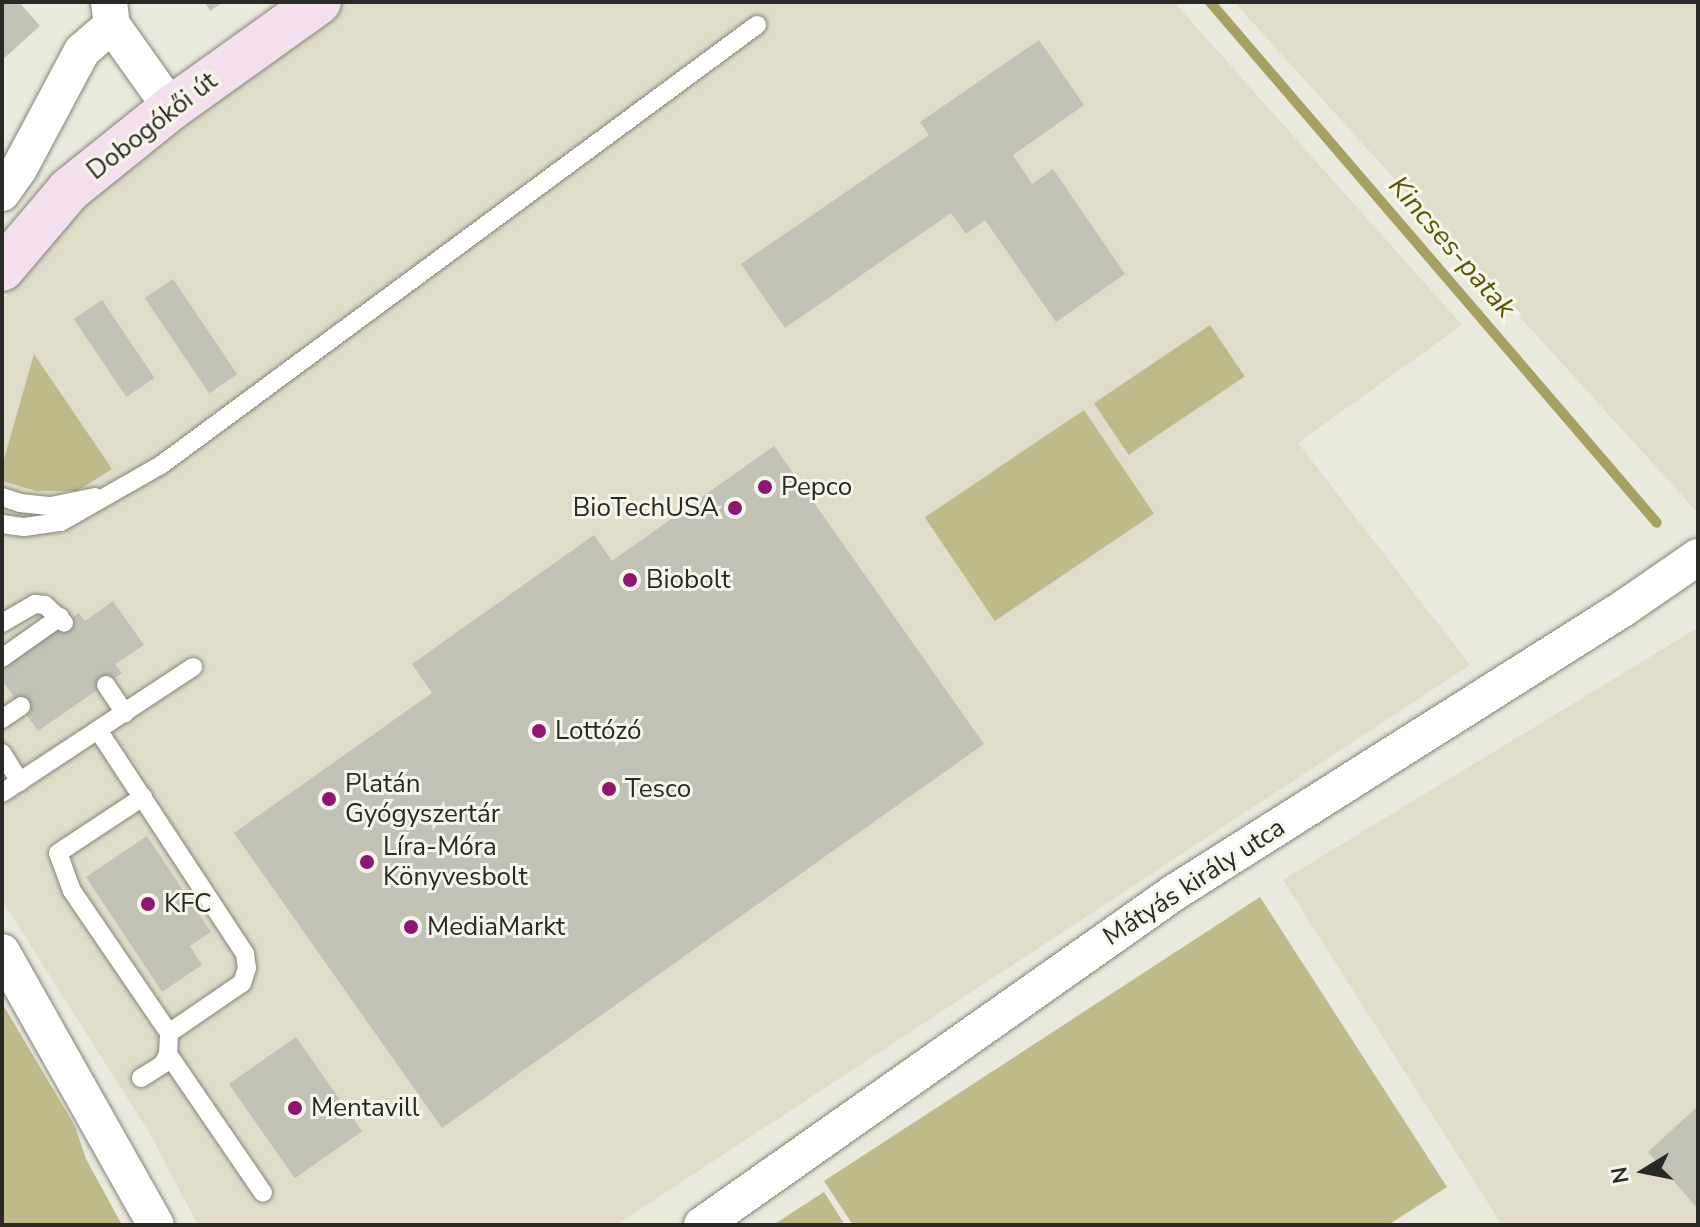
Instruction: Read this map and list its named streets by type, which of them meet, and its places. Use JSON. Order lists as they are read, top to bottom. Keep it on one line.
{"streets":{"main road":["Dobogókői út"],"street":["Mátyás király utca"]},"water":["Kincses-patak"],"places":["Pepco","BioTechUSA","Biobolt","Lottózó","Tesco","Platán Gyógyszertár","Líra-Móra Könyvesbolt","KFC","MediaMarkt","Mentavill"],"north":"left"}
